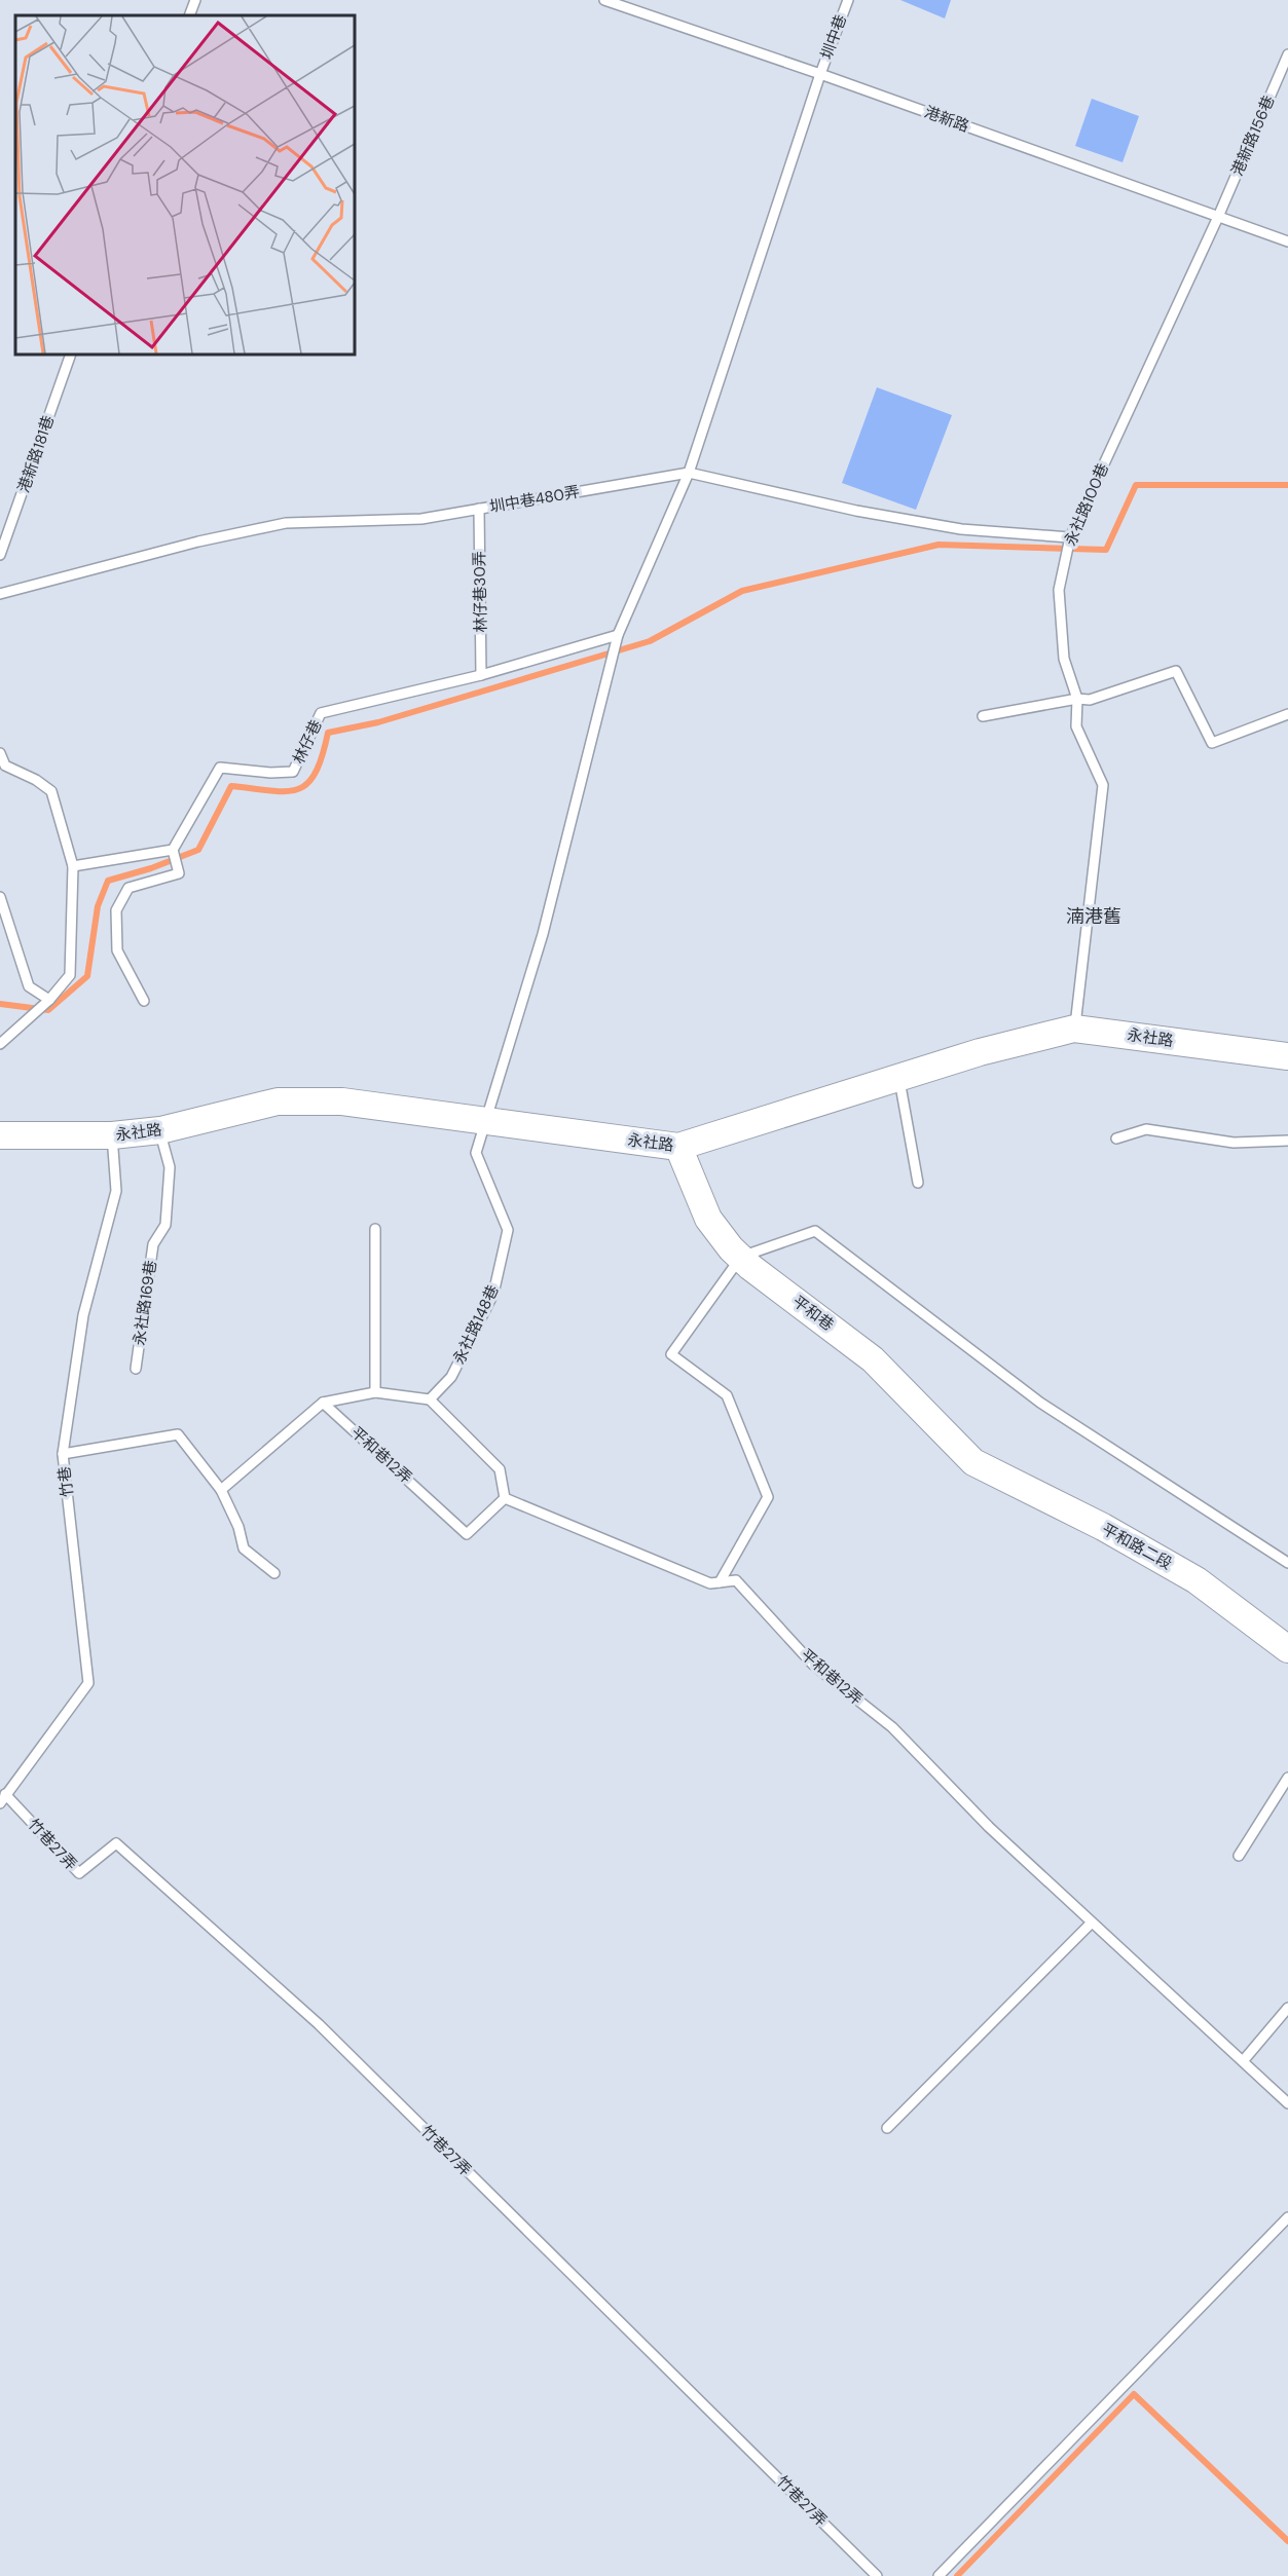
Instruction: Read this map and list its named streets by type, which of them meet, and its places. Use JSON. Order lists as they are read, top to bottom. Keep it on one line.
{"streets":{"street":["永社路","平和巷","平和路二段"],"lane":["圳中巷","港新路","港新路156巷","港新路181巷","圳中巷480弄","永社路100巷","林仔巷30弄","林仔巷","永社路169巷","永社路148巷","平和巷12弄","竹巷","竹巷27弄"]},"crossings":[["圳中巷","港新路"],["圳中巷","圳中巷480弄"],["圳中巷","林仔巷"],["圳中巷","永社路148巷"],["港新路","港新路156巷"],["港新路","永社路100巷"],["港新路156巷","永社路100巷"],["圳中巷480弄","永社路100巷"],["圳中巷480弄","林仔巷30弄"],["永社路100巷","永社路"],["林仔巷30弄","林仔巷"],["林仔巷","永社路148巷"],["永社路","永社路169巷"],["永社路","平和巷"],["永社路","永社路148巷"],["永社路","竹巷"],["平和巷","平和路二段"],["竹巷","竹巷27弄"]],"districts":["湳港舊"]}
